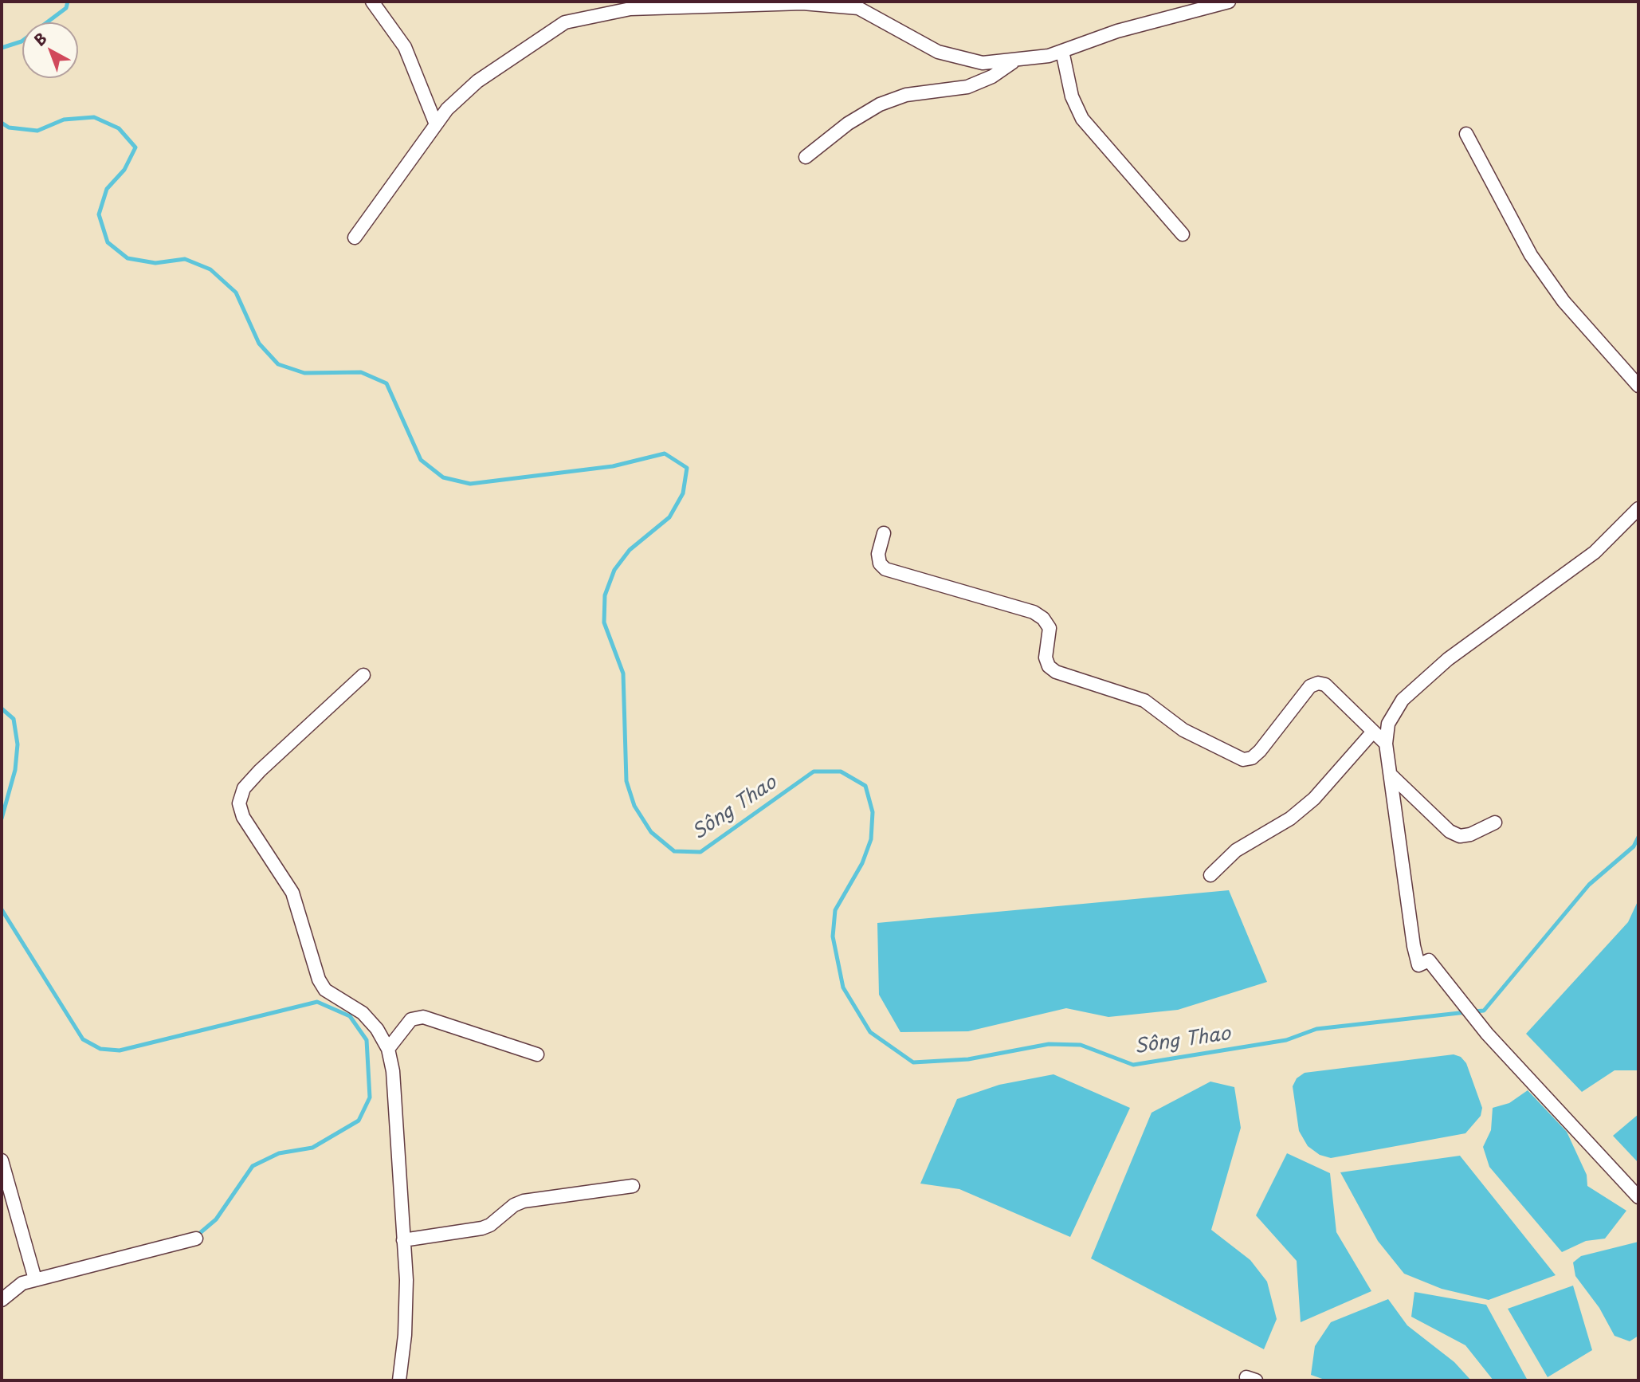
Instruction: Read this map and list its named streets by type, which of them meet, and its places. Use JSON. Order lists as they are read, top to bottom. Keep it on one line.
{"water":["Sông Thao"],"north":"top left"}
